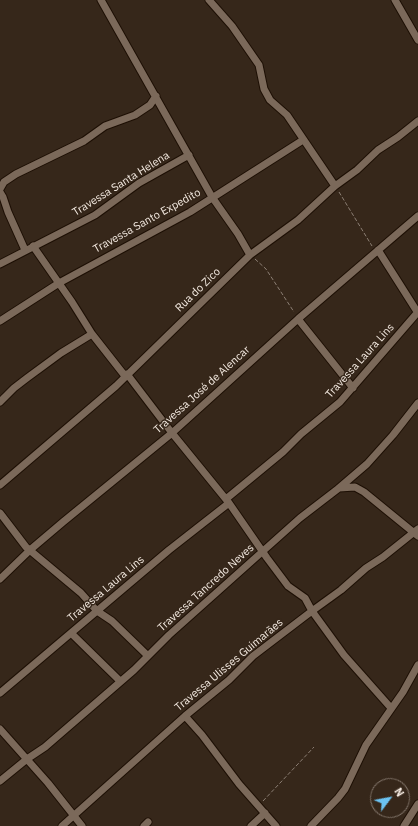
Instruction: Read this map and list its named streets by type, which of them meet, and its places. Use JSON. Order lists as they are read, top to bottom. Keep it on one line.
{"streets":{"street":["Travessa Santa Helena","Travessa Santo Expedito","Rua do Zico","Travessa Laura Lins","Travessa José de Alencar","Travessa Tancredo Neves","Travessa Ulisses Guimarães"]},"north":"top right"}
